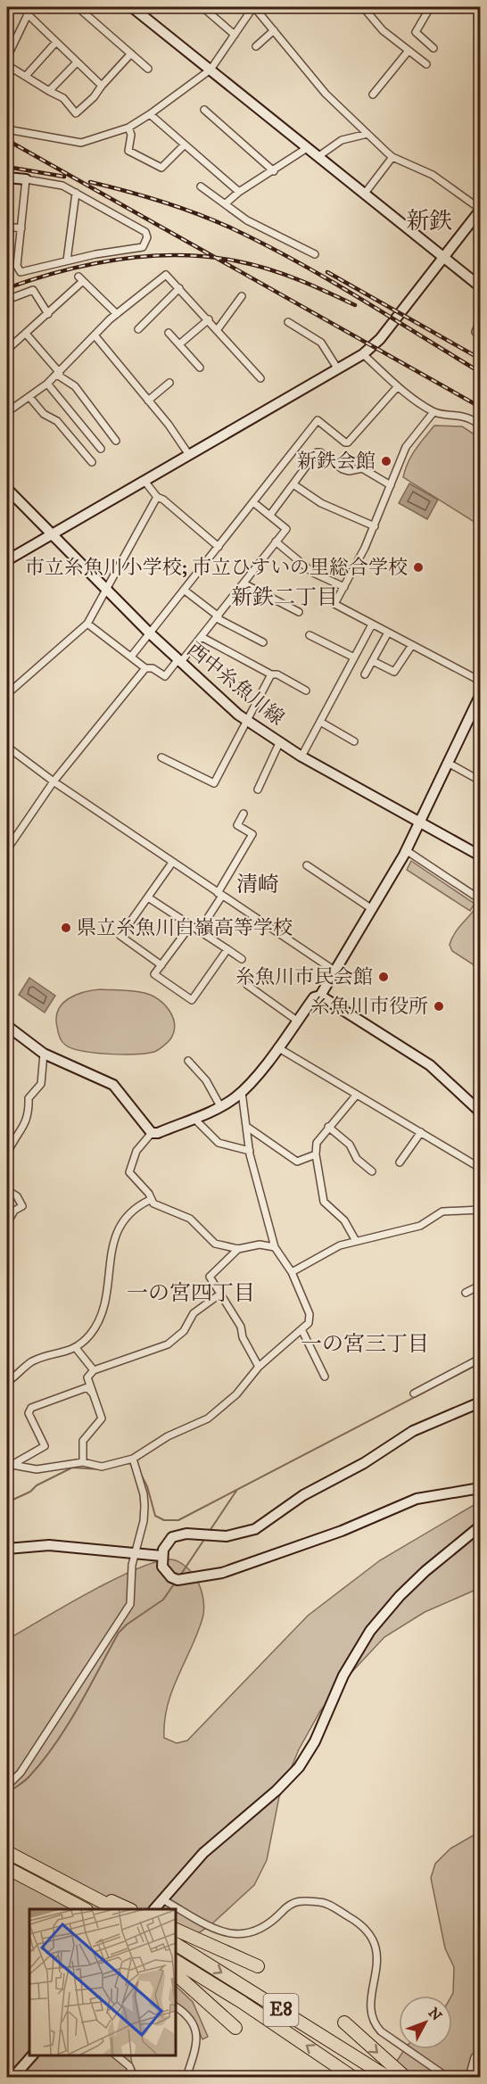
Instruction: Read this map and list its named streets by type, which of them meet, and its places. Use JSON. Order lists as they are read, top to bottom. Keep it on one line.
{"streets":{"highway":["E8"],"street":["西中糸魚川線"]},"districts":["新鉄","新鉄二丁目","清崎","一の宮四丁目","一の宮三丁目"],"places":["新鉄会館","市立糸魚川小学校; 市立ひすいの里総合学校","県立糸魚川白嶺高等学校","糸魚川市民会館","糸魚川市役所"],"north":"top right"}
